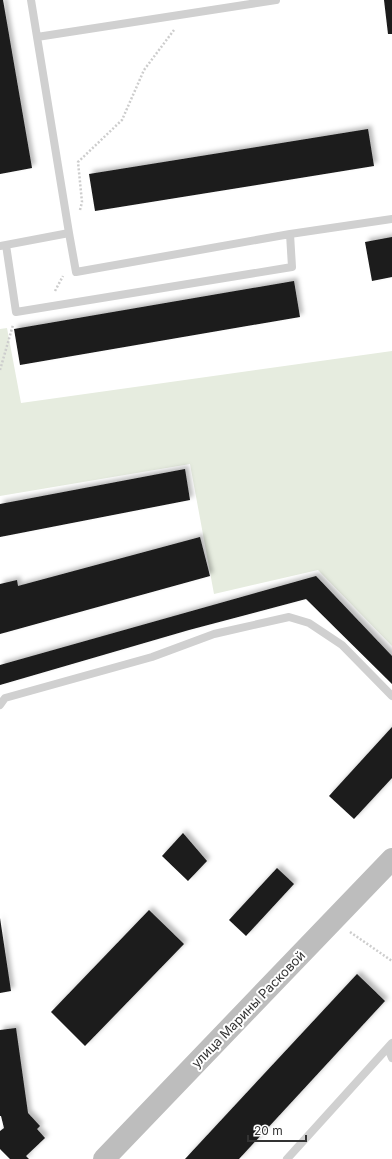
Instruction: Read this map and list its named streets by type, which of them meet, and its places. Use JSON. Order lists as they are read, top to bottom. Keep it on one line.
{"streets":{"main road":["улица Марины Расковой"]},"scale_bar":"20 m"}
